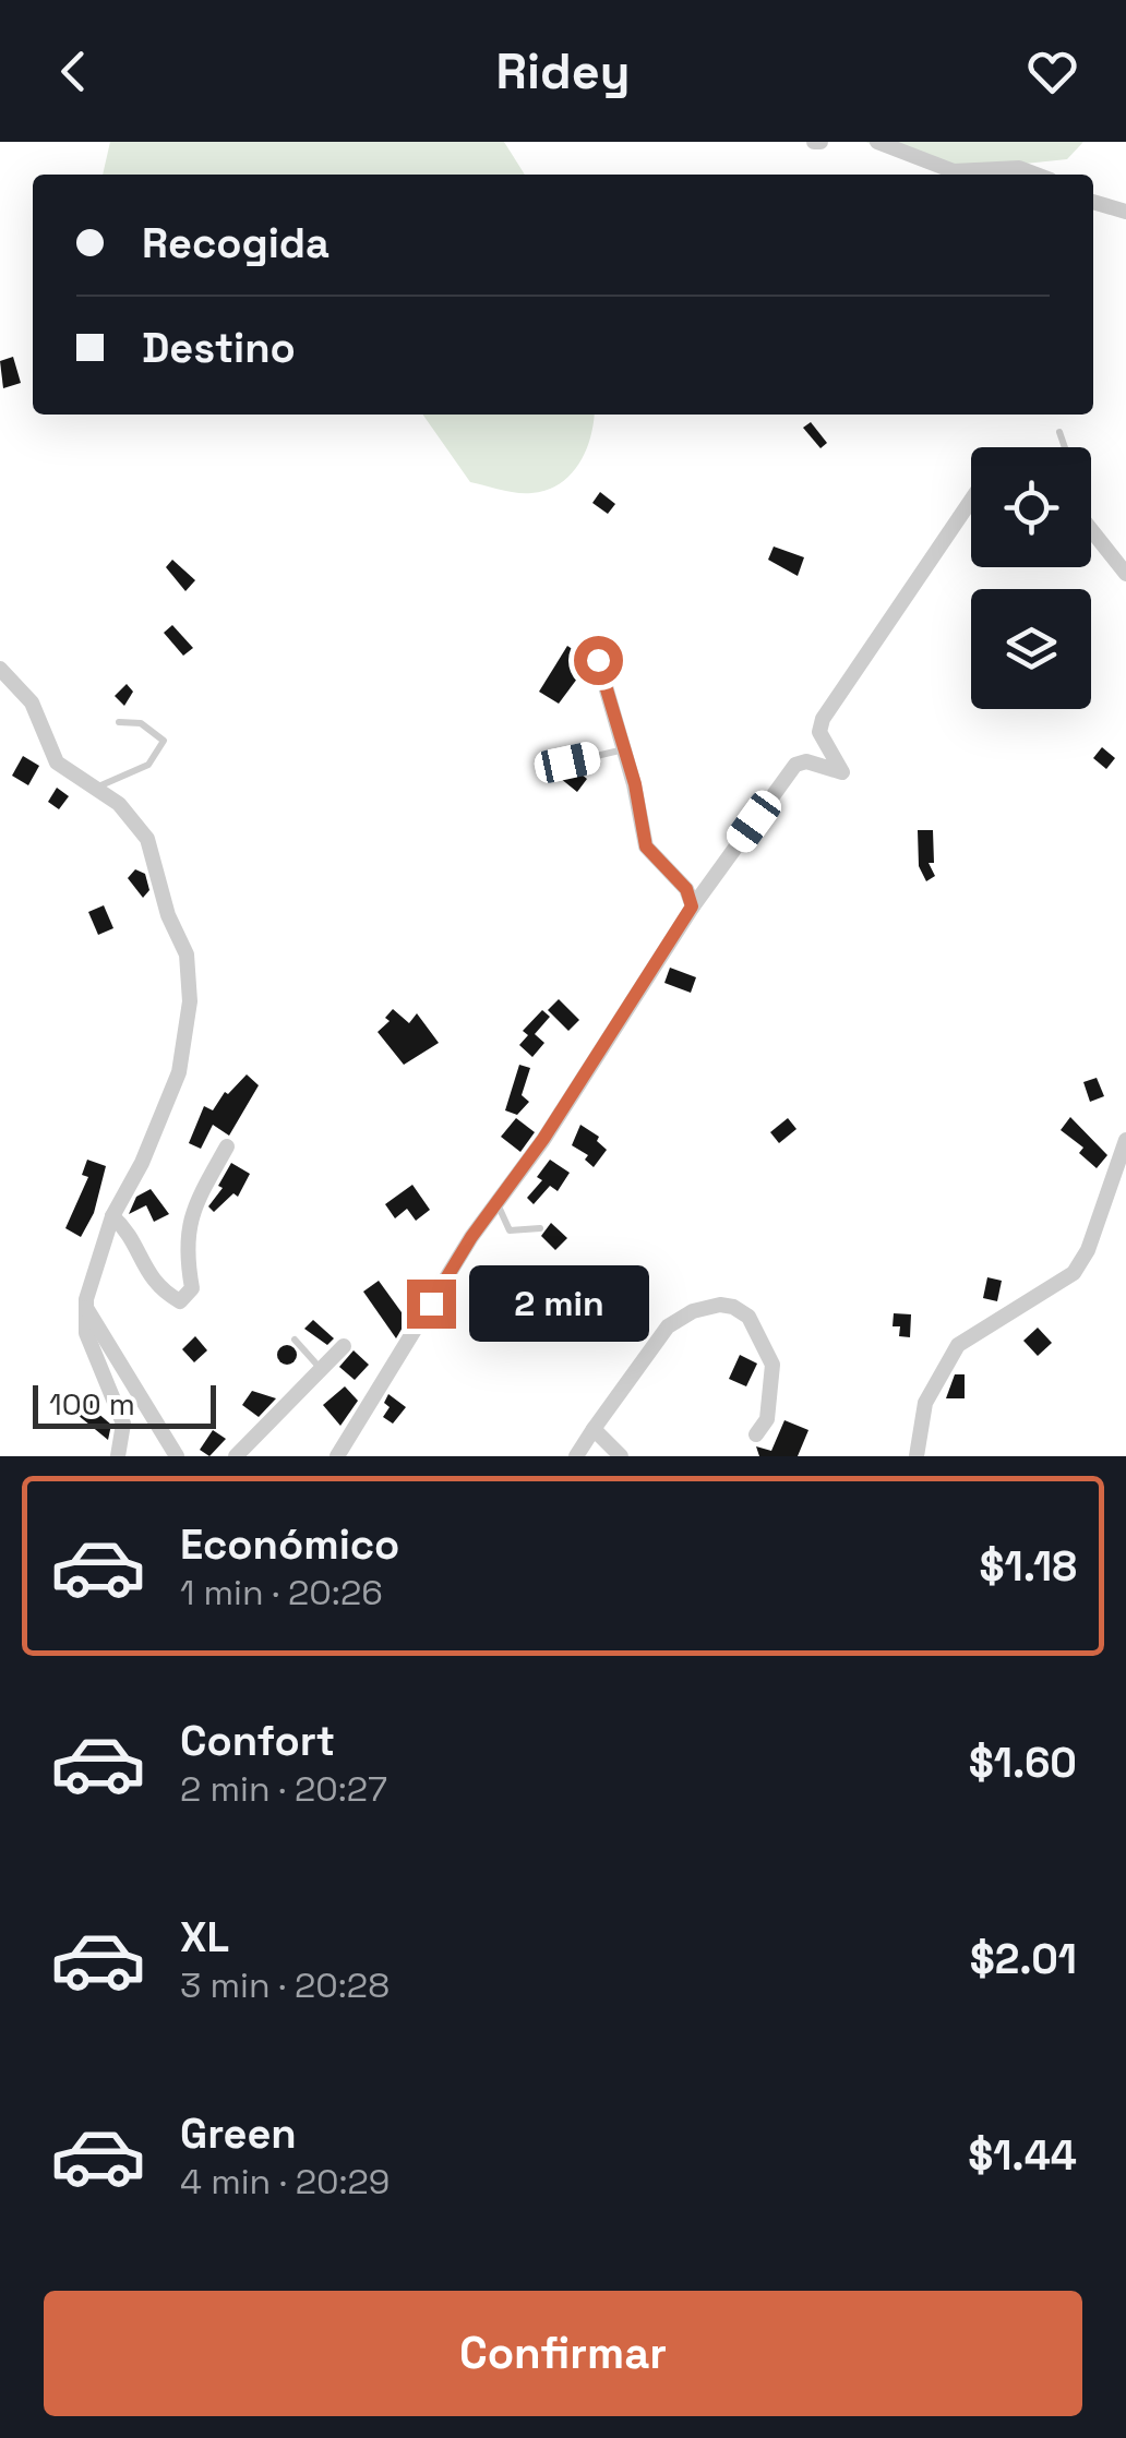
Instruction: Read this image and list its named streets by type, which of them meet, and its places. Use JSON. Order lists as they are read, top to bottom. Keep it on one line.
{"scale_bar":"100 m","page":{"header":"Ridey","banner":["Recogida","Destino"],"bubble":"2 min","scale":"100 m","list":[{"name":"Económico","note":"1 min · 20:26","value":"$1.18"},{"name":"Confort","note":"2 min · 20:27","value":"$1.60"},{"name":"XL","note":"3 min · 20:28","value":"$2.01"},{"name":"Green","note":"4 min · 20:29","value":"$1.44"}],"buttons":"Confirmar"}}
